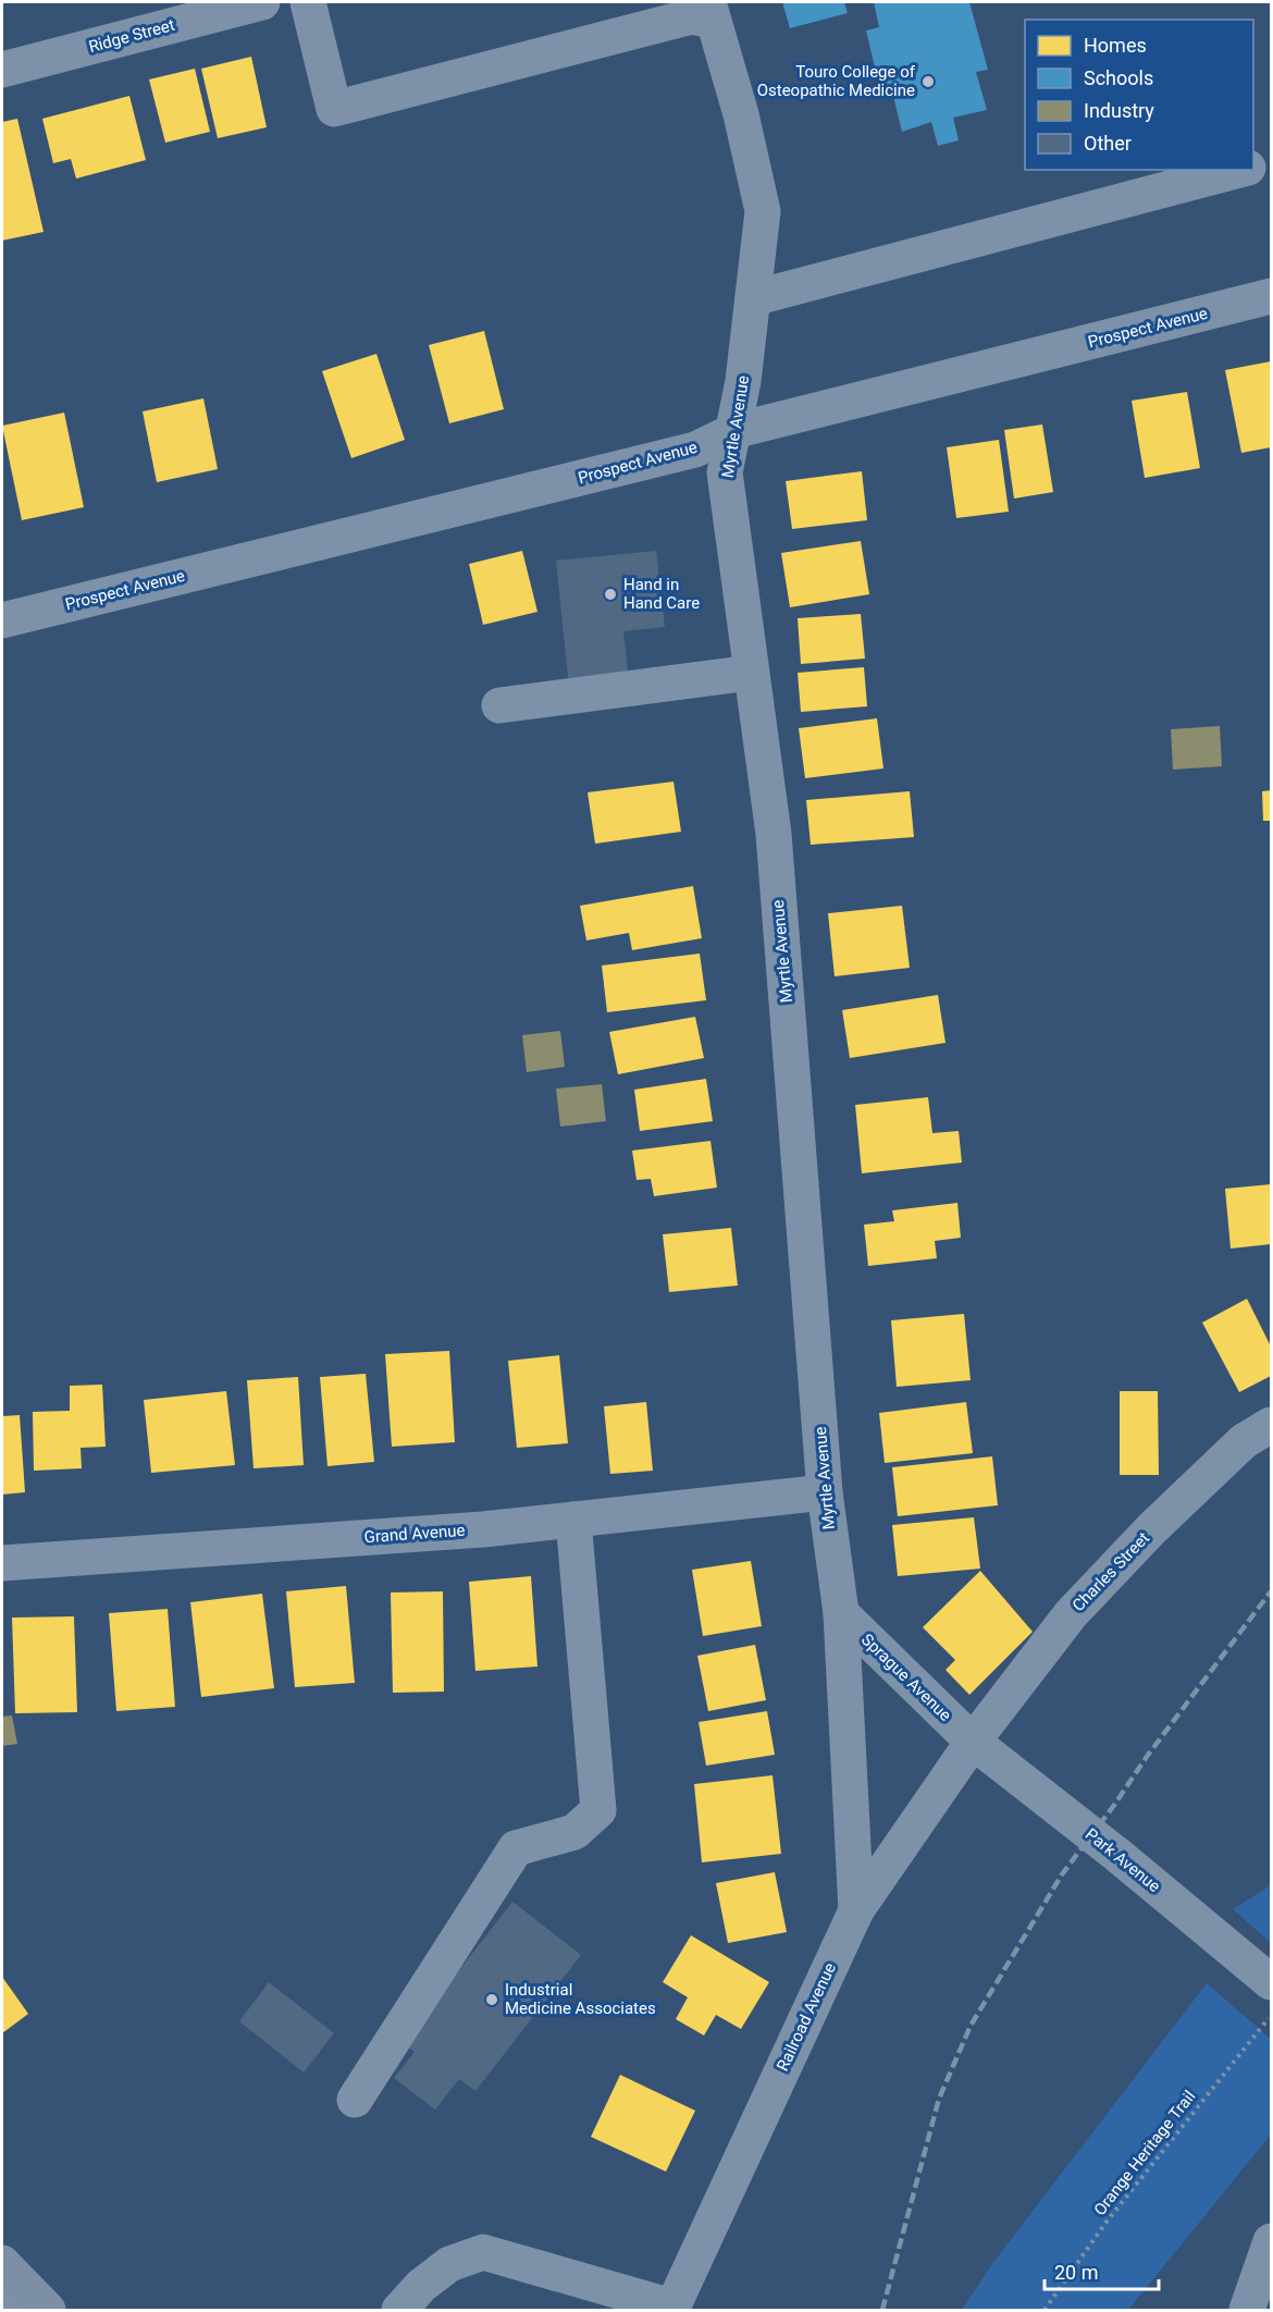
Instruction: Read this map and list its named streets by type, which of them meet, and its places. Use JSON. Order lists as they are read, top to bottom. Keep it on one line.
{"streets":{"street":["Ridge Street","Prospect Avenue","Myrtle Avenue","Grand Avenue","Charles Street","Sprague Avenue","Park Avenue","Railroad Avenue"],"path":["Orange Heritage Trail"]},"crossings":[["Prospect Avenue","Myrtle Avenue"],["Myrtle Avenue","Grand Avenue"],["Myrtle Avenue","Sprague Avenue"],["Myrtle Avenue","Railroad Avenue"],["Charles Street","Sprague Avenue"],["Charles Street","Park Avenue"],["Charles Street","Railroad Avenue"],["Sprague Avenue","Park Avenue"],["Sprague Avenue","Railroad Avenue"],["Park Avenue","Railroad Avenue"]],"places":["Touro College of Osteopathic Medicine","Hand in Hand Care","Industrial Medicine Associates"],"legend":["Homes","Schools","Industry","Other"],"scale_bar":"20 m"}
